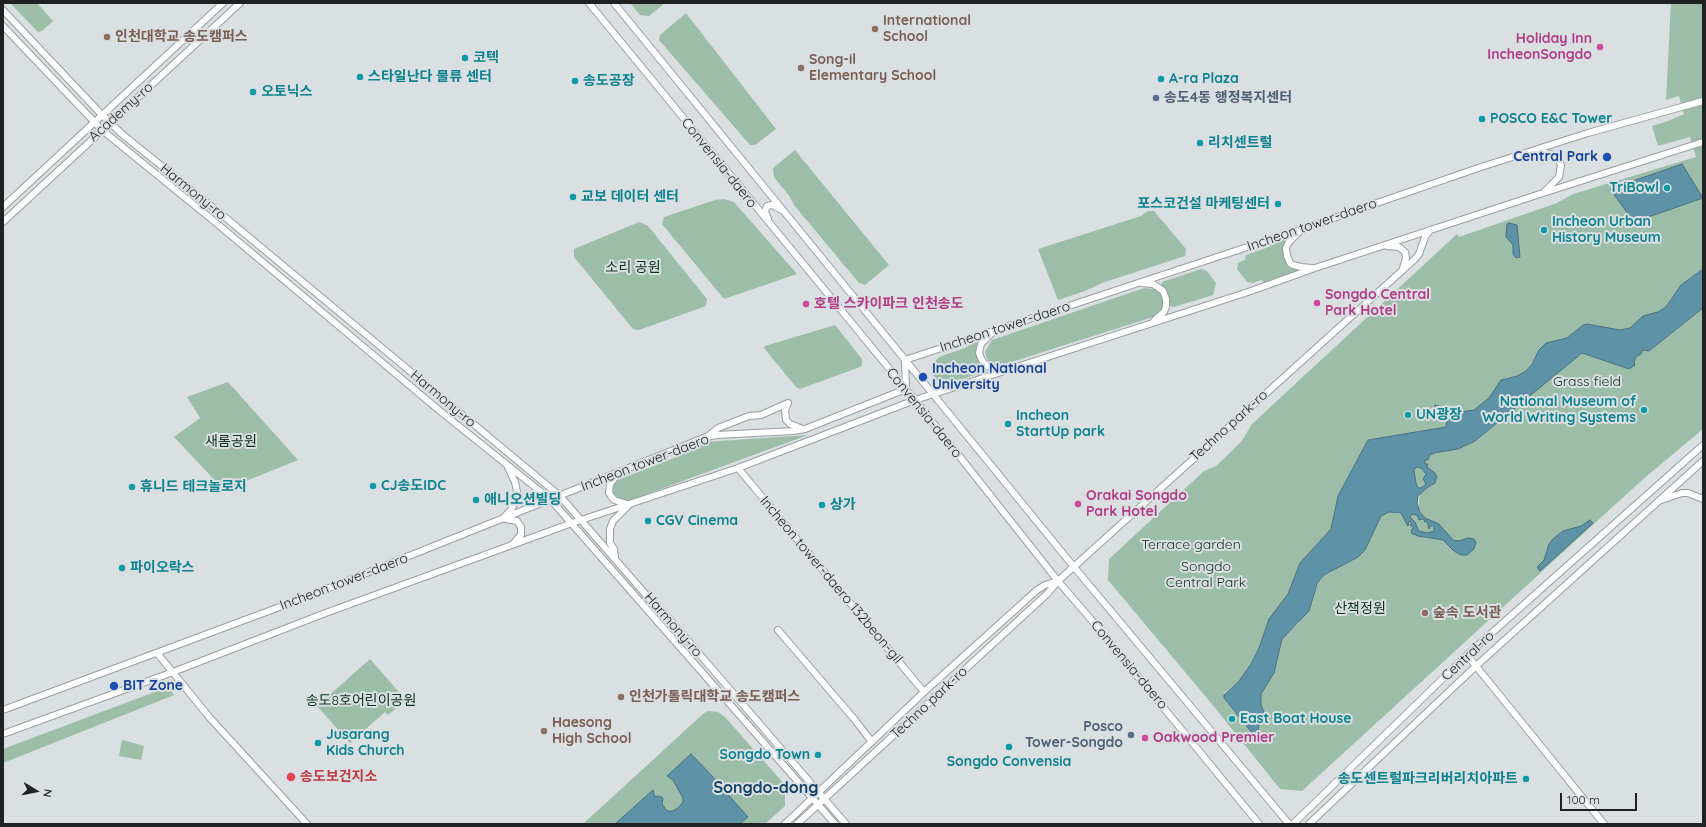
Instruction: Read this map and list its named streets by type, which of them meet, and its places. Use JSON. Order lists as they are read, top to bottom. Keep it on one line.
{"streets":{"main road":["Academy-ro","Convensia-daero","Harmony-ro","Incheon tower-daero","Techno park-ro","Incheon tower-daero 132beon-gil","Central-ro"]},"crossings":[["Academy-ro","Harmony-ro"],["Convensia-daero","Incheon tower-daero"],["Convensia-daero","Techno park-ro"],["Harmony-ro","Incheon tower-daero"],["Harmony-ro","Techno park-ro"],["Incheon tower-daero","Techno park-ro"],["Incheon tower-daero","Incheon tower-daero 132beon-gil"],["Techno park-ro","Incheon tower-daero 132beon-gil"]],"districts":["Songdo-dong"],"parks":["소리 공원","Grass field","새롬공원","Terrace garden","Songdo Central Park","산책정원","송도8호어린이공원"],"places":["International School","인천대학교 송도캠퍼스","Holiday Inn IncheonSongdo","코텍","Song-il Elementary School","스타일난다 물류 센터","A-ra Plaza","송도공장","오토닉스","송도4동 행정복지센터","POSCO E&C Tower","리치센트럴","Central Park","TriBowl","교보 데이터 센터","포스코건설 마케팅센터","Incheon Urban History Museum","Songdo Central Park Hotel","호텔 스카이파크 인천송도","Incheon National University","National Museum of World Writing Systems","UN광장","Incheon StartUp park","CJ송도IDC","휴니드 테크놀로지","애니오션빌딩","Orakai Songdo Park Hotel","상가","CGV Cinema","파이오락스","숲속 도서관","BIT Zone","인천가톨릭대학교 송도캠퍼스","East Boat House","Haesong High School","Posco Tower-Songdo","Oakwood Premier","Jusarang Kids Church","Songdo Convensia","Songdo Town","송도보건지소","송도센트럴파크리버리치아파트"],"scale_bar":"100 m","north":"right"}
